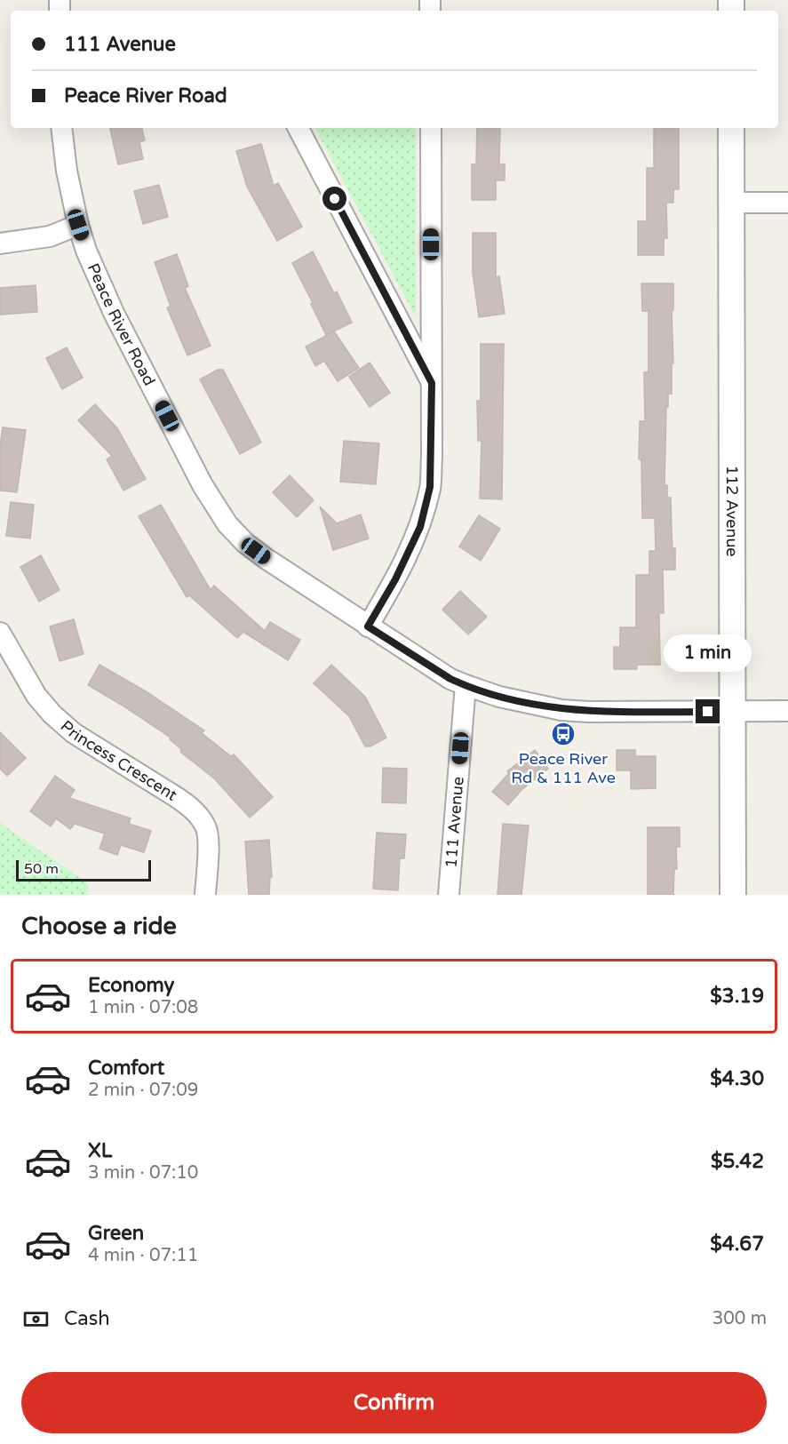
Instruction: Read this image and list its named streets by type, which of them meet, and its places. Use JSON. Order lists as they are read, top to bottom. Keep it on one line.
{"streets":{"street":["Peace River Road","112 Avenue","Princess Crescent","111 Avenue"]},"crossings":[["Peace River Road","112 Avenue"],["Peace River Road","111 Avenue"]],"places":{"bus stop":["Peace River Rd & 111 Ave"]},"scale_bar":"50 m","page":{"banner":["111 Avenue","Peace River Road"],"bubble":"1 min","scale":"50 m","heading":"Choose a ride","list":[{"name":"Economy","note":"1 min · 07:08","value":"$3.19"},{"name":"Comfort","note":"2 min · 07:09","value":"$4.30"},{"name":"XL","note":"3 min · 07:10","value":"$5.42"},{"name":"Green","note":"4 min · 07:11","value":"$4.67"}],"pay":["Cash","300 m"],"buttons":"Confirm"}}
